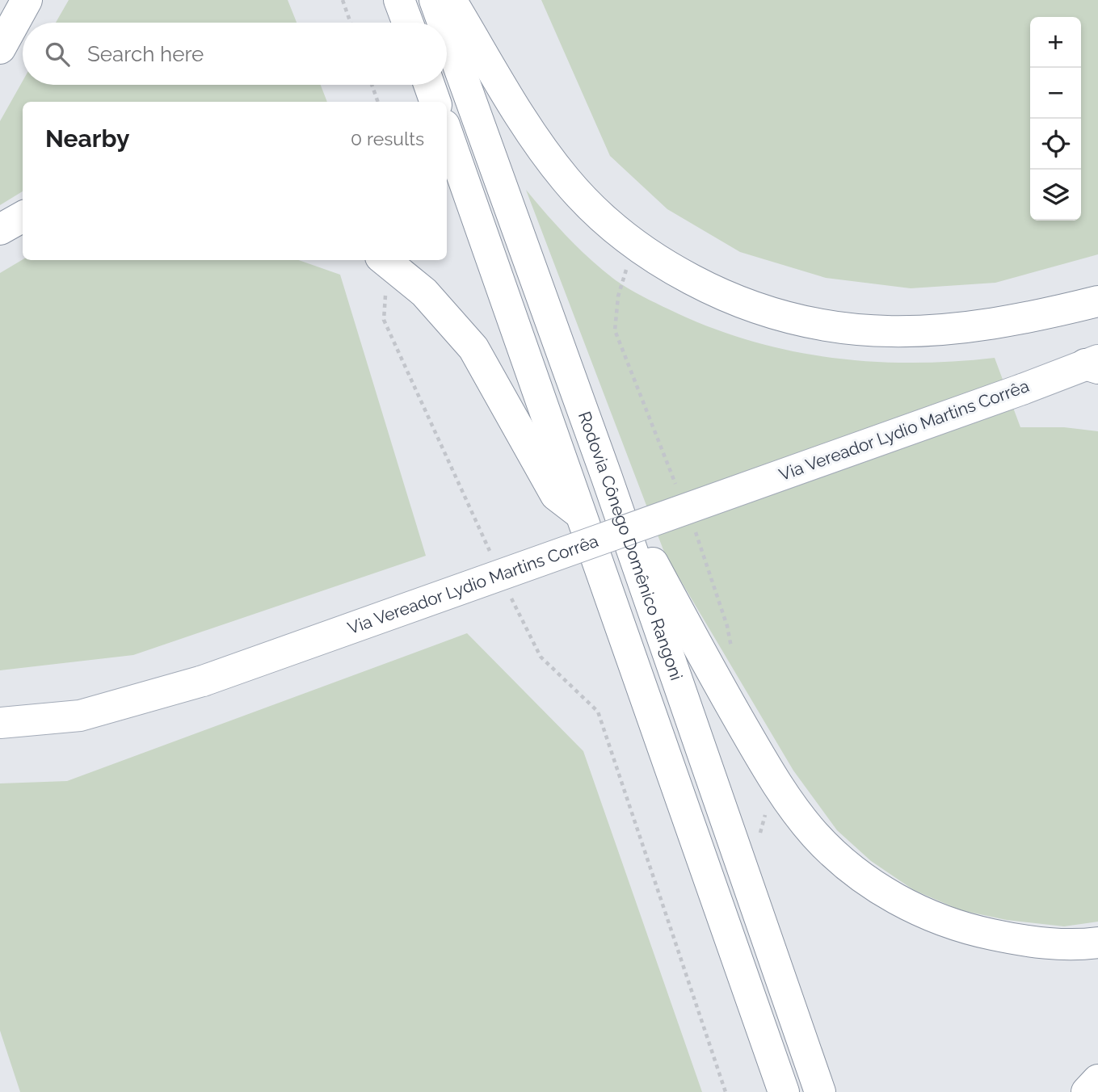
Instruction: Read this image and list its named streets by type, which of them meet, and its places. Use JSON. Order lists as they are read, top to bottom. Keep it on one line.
{"streets":{"main road":["Via Vereador Lydio Martins Corrêa","Rodovia Cônego Domênico Rangoni"]},"page":{"map_buttons":["+","−"],"search":"Search here","heading":["Nearby","0 results"]}}
